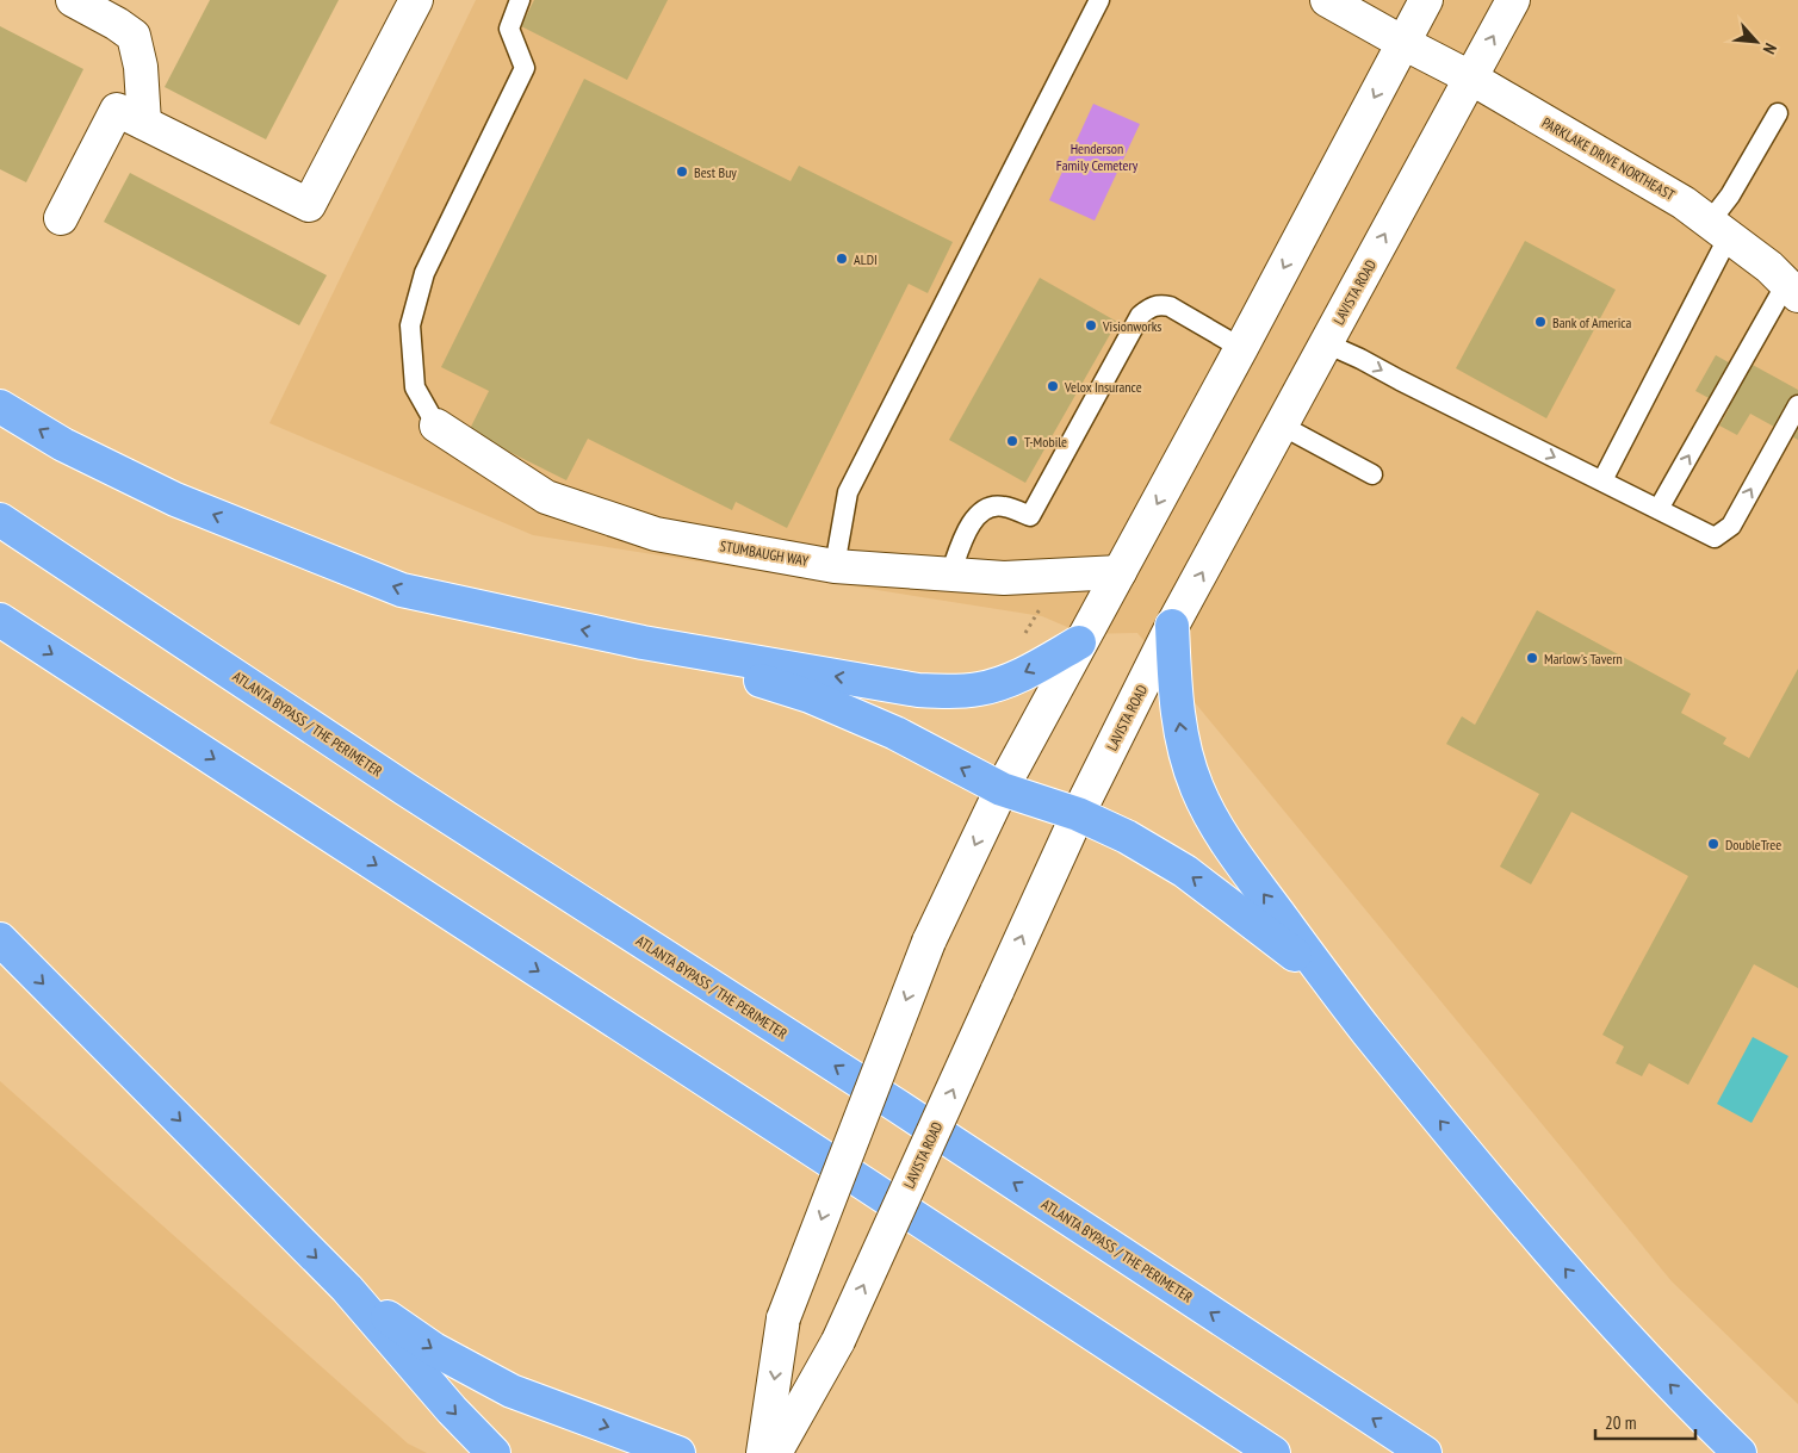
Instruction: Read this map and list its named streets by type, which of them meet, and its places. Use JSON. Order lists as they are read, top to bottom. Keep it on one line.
{"streets":{"highway":["ATLANTA BYPASS / THE PERIMETER"],"main road":["PARKLAKE DRIVE NORTHEAST","LAVISTA ROAD","STUMBAUGH WAY"]},"crossings":[["PARKLAKE DRIVE NORTHEAST","LAVISTA ROAD"]],"parks":["Henderson Family Cemetery"],"places":["Best Buy","ALDI","Bank of America","Visionworks","Velox Insurance","T-Mobile","Marlow's Tavern","DoubleTree"],"scale_bar":"20 m","north":"bottom right"}
